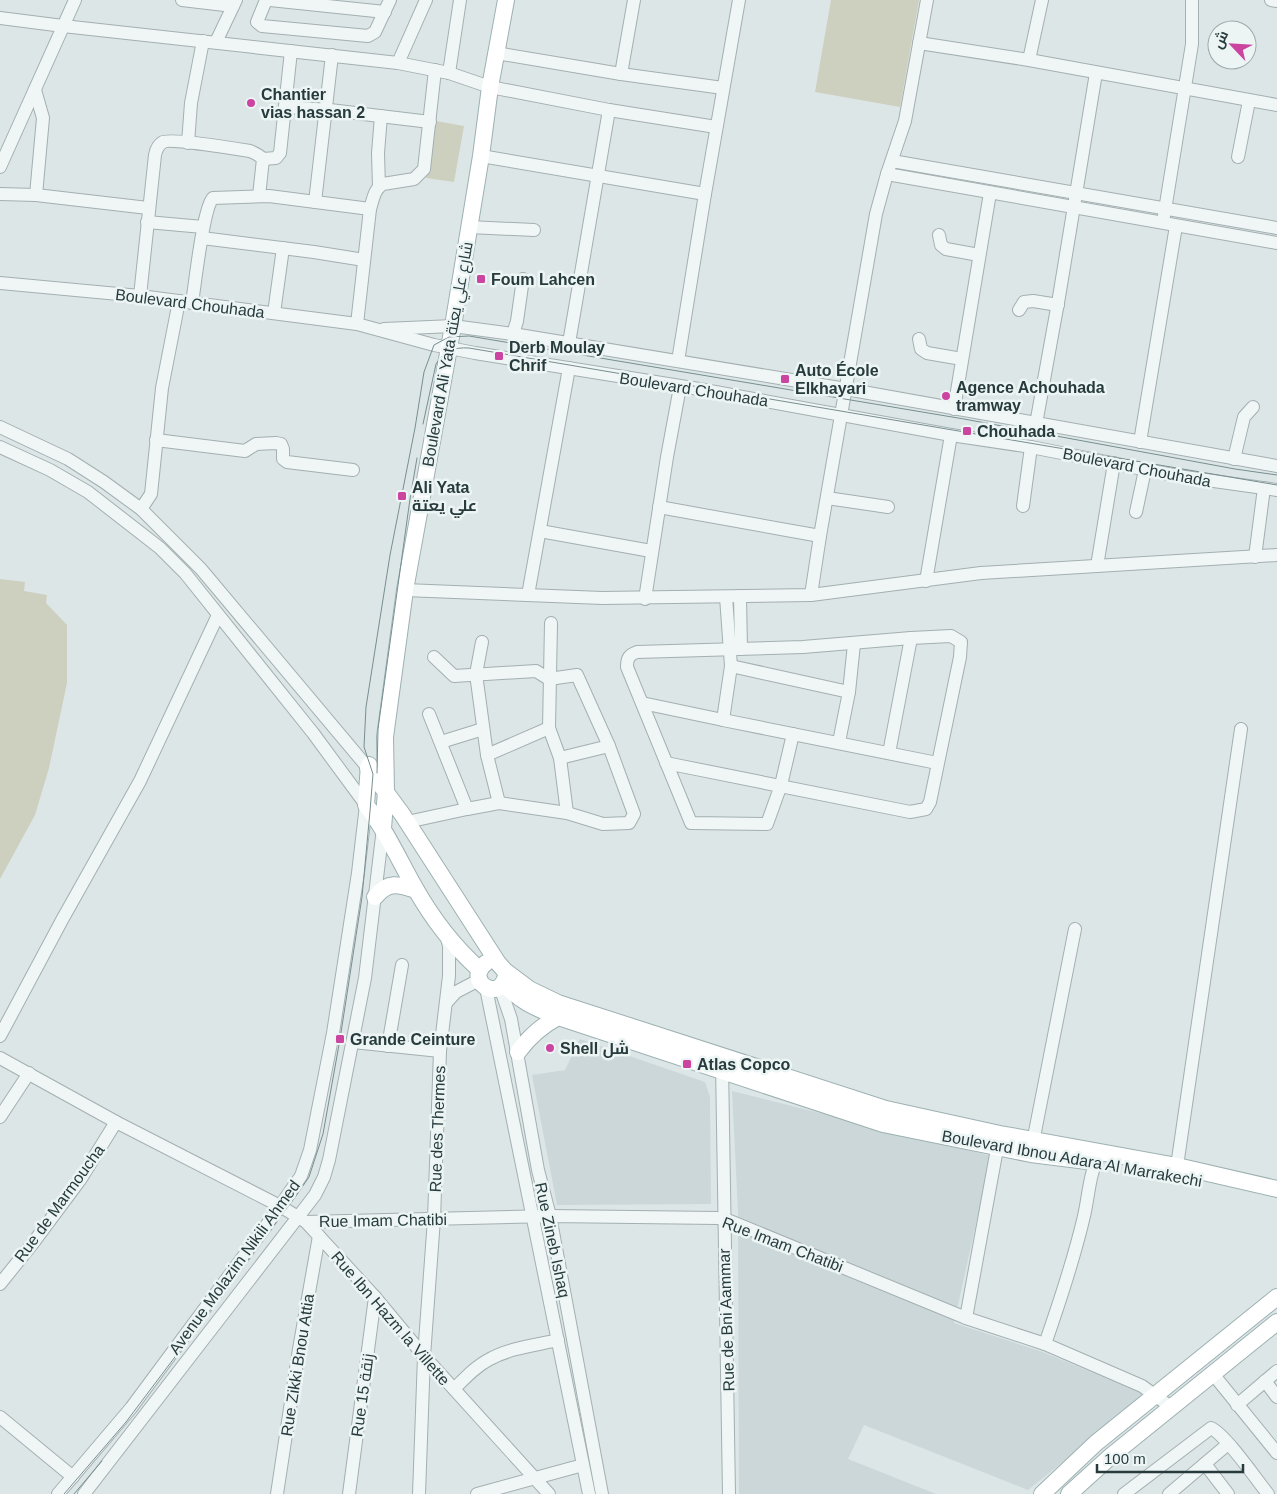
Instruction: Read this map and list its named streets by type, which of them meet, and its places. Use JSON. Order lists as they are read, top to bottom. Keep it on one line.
{"streets":{"main road":["Boulevard Ali Yata شارع علي يعتة","Boulevard Ibnou Adara Al Marrakechi","Avenue Molazim Nikili Ahmed"],"street":["Boulevard Chouhada","Rue des Thermes","Rue de Marmoucha","Rue Imam Chatibi","Rue Zineb Ishaq","Rue Ibn Hazm la Villette","Rue de Bni Aammar","Rue Zikki Bnou Attia","Rue 15 زنقة"]},"crossings":[["Boulevard Chouhada","Boulevard Ali Yata شارع علي يعتة"],["Boulevard Ali Yata شارع علي يعتة","Boulevard Ibnou Adara Al Marrakechi"],["Boulevard Ali Yata شارع علي يعتة","Avenue Molazim Nikili Ahmed"],["Rue des Thermes","Boulevard Ibnou Adara Al Marrakechi"],["Rue des Thermes","Rue Imam Chatibi"],["Rue des Thermes","Rue Ibn Hazm la Villette"],["Boulevard Ibnou Adara Al Marrakechi","Rue Zineb Ishaq"],["Boulevard Ibnou Adara Al Marrakechi","Avenue Molazim Nikili Ahmed"],["Boulevard Ibnou Adara Al Marrakechi","Rue de Bni Aammar"],["Rue de Marmoucha","Rue Ibn Hazm la Villette"],["Rue Imam Chatibi","Rue Zineb Ishaq"],["Rue Imam Chatibi","Avenue Molazim Nikili Ahmed"],["Rue Imam Chatibi","Rue Ibn Hazm la Villette"],["Rue Imam Chatibi","Rue de Bni Aammar"],["Avenue Molazim Nikili Ahmed","Rue Ibn Hazm la Villette"],["Rue Ibn Hazm la Villette","Rue Zikki Bnou Attia"],["Rue Ibn Hazm la Villette","Rue 15 زنقة"]],"places":{"other":["Chantier vias hassan 2","Agence Achouhada tramway","Shell شل"],"transit":["Foum Lahcen","Derb Moulay Chrif","Auto École Elkhayari","Chouhada","Ali Yata علي يعتة","Grande Ceinture","Atlas Copco"]},"scale_bar":"100 m","north":"top left"}
